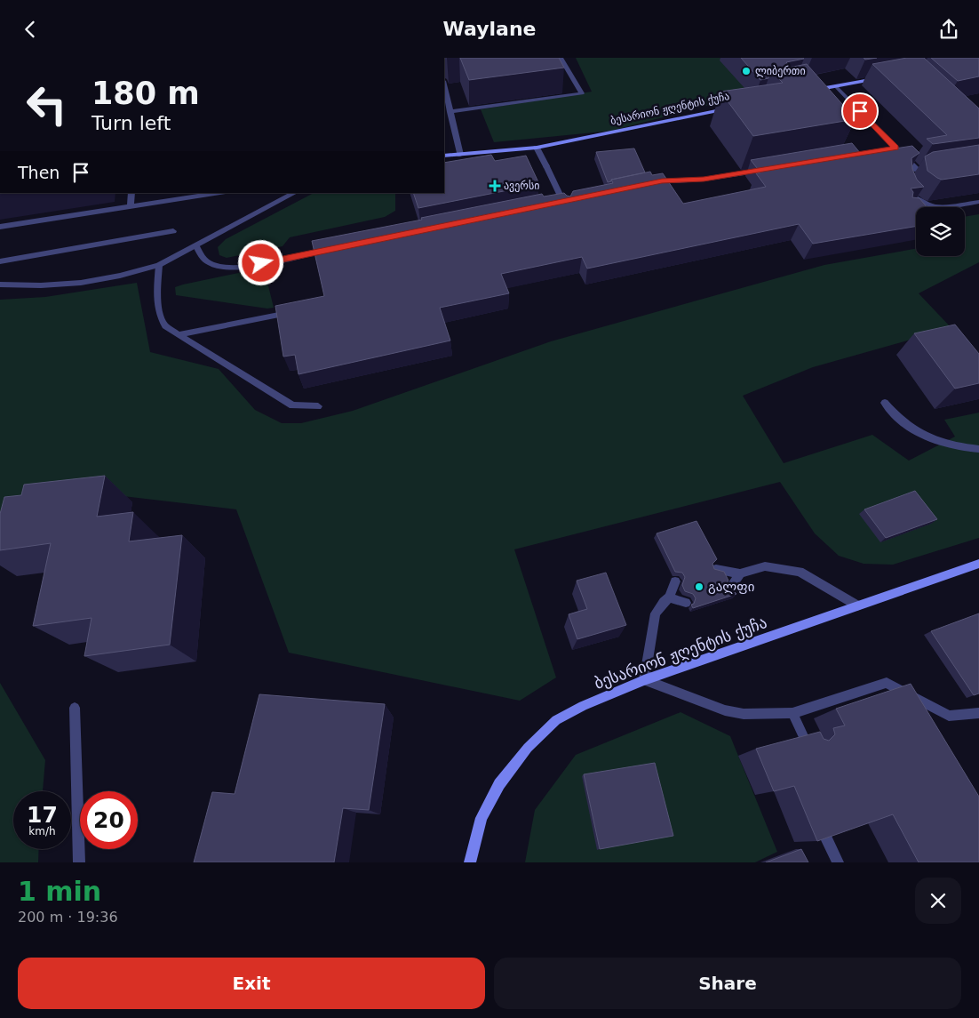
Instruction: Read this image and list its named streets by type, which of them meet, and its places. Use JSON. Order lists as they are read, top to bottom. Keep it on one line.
{"streets":{"main road":["ბესარიონ ჟღენტის ქუჩა"]},"places":{"other":["ლიბერთი","გალფი"],"health":["ავერსი"]},"page":{"header":"Waylane","turn":["180 m","Turn left"],"then":"Then","speed":"17 km/h","limit":"20","heading":["1 min","200 m · 19:36"],"buttons":["Exit","Share"]}}
